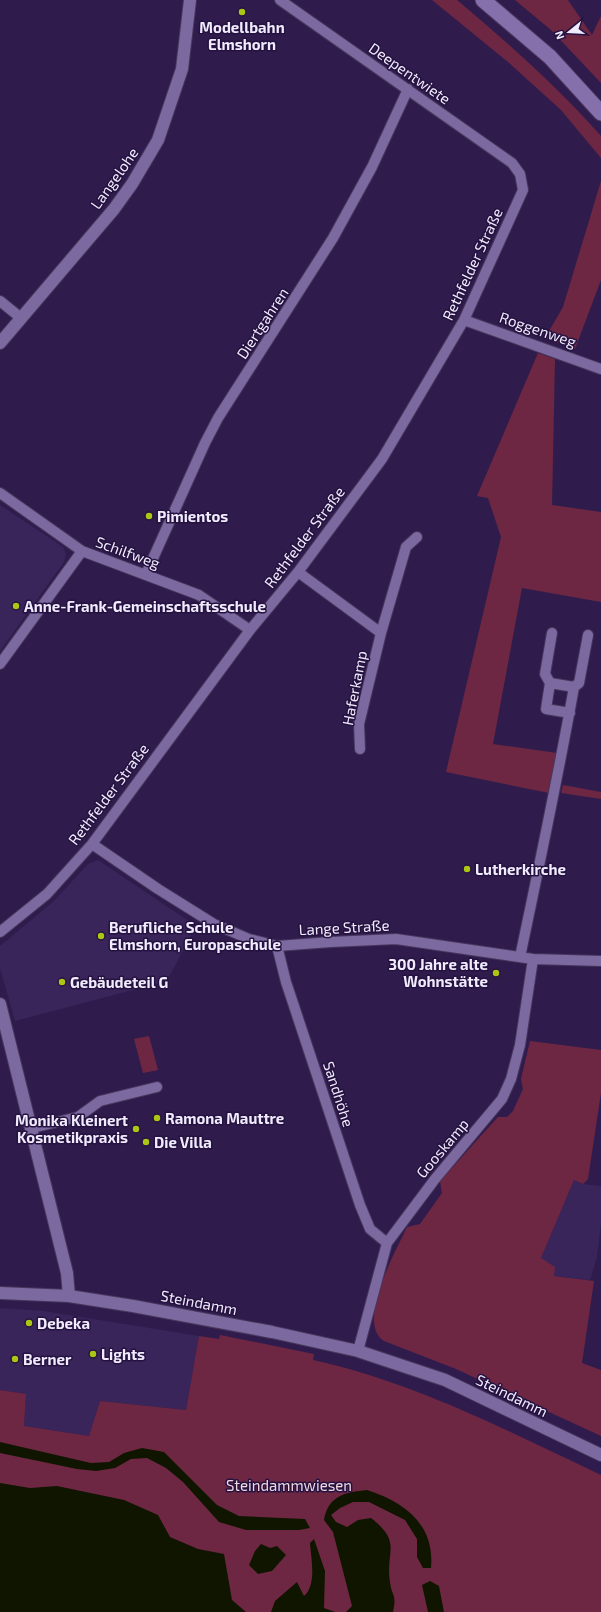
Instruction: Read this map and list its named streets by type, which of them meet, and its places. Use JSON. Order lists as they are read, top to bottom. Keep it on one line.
{"streets":{"street":["Deepentwiete","Langelohe","Rethfelder Straße","Diertgahren","Roggenweg","Schilfweg","Haferkamp","Lange Straße","Sandhöhe","Gooskamp","Steindamm"]},"crossings":[["Deepentwiete","Rethfelder Straße"],["Deepentwiete","Diertgahren"],["Rethfelder Straße","Roggenweg"],["Rethfelder Straße","Schilfweg"],["Rethfelder Straße","Haferkamp"],["Rethfelder Straße","Lange Straße"],["Diertgahren","Schilfweg"],["Lange Straße","Sandhöhe"],["Lange Straße","Gooskamp"],["Sandhöhe","Gooskamp"],["Gooskamp","Steindamm"]],"parks":["Steindammwiesen"],"places":["Modellbahn Elmshorn","Pimientos","Anne-Frank-Gemeinschaftsschule","Lutherkirche","Berufliche Schule Elmshorn, Europaschule","300 Jahre alte Wohnstätte","Gebäudeteil G","Ramona Mauttre","Monika Kleinert Kosmetikpraxis","Die Villa","Debeka","Lights","Berner"],"north":"left"}
